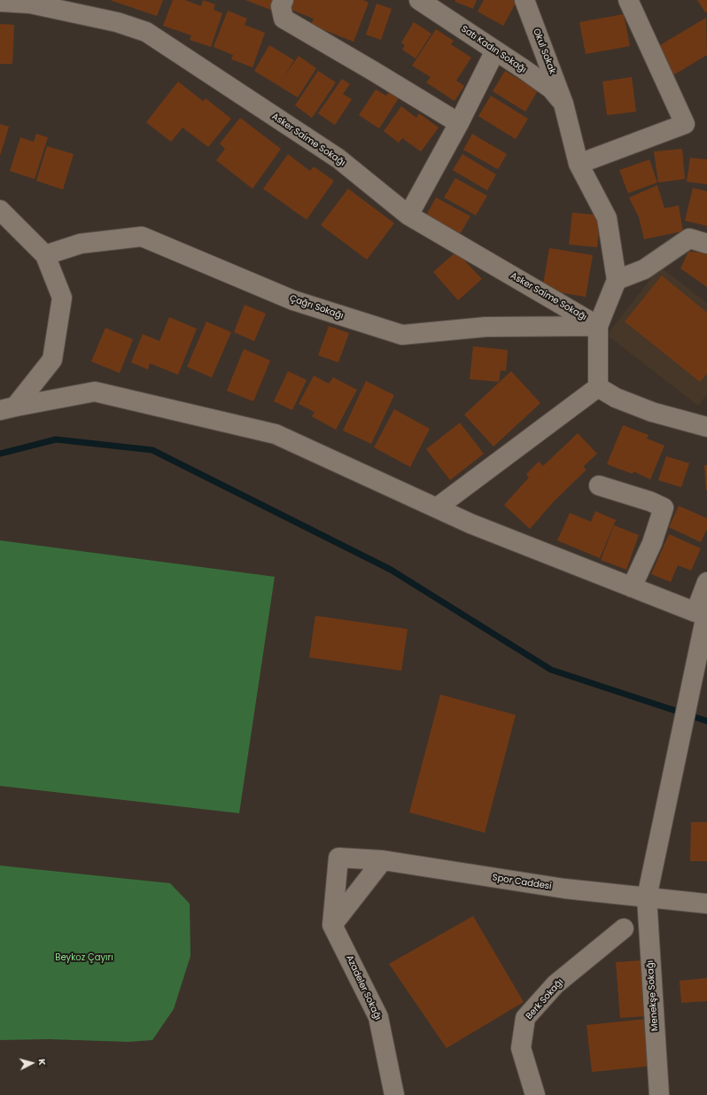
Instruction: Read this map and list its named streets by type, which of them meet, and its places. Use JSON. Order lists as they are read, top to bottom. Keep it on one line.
{"streets":{"street":["Satı Kadın Sokağı","Okul Sokak","Asker Saime Sokağı","Çağrı Sokağı","Spor Caddesi","Azadeler Sokağı","Menekşe Sokağı","Berk Sokağı"]},"crossings":[["Satı Kadın Sokağı","Okul Sokak"],["Asker Saime Sokağı","Çağrı Sokağı"],["Spor Caddesi","Azadeler Sokağı"],["Spor Caddesi","Menekşe Sokağı"]],"parks":["Beykoz Çayırı"],"north":"right"}
